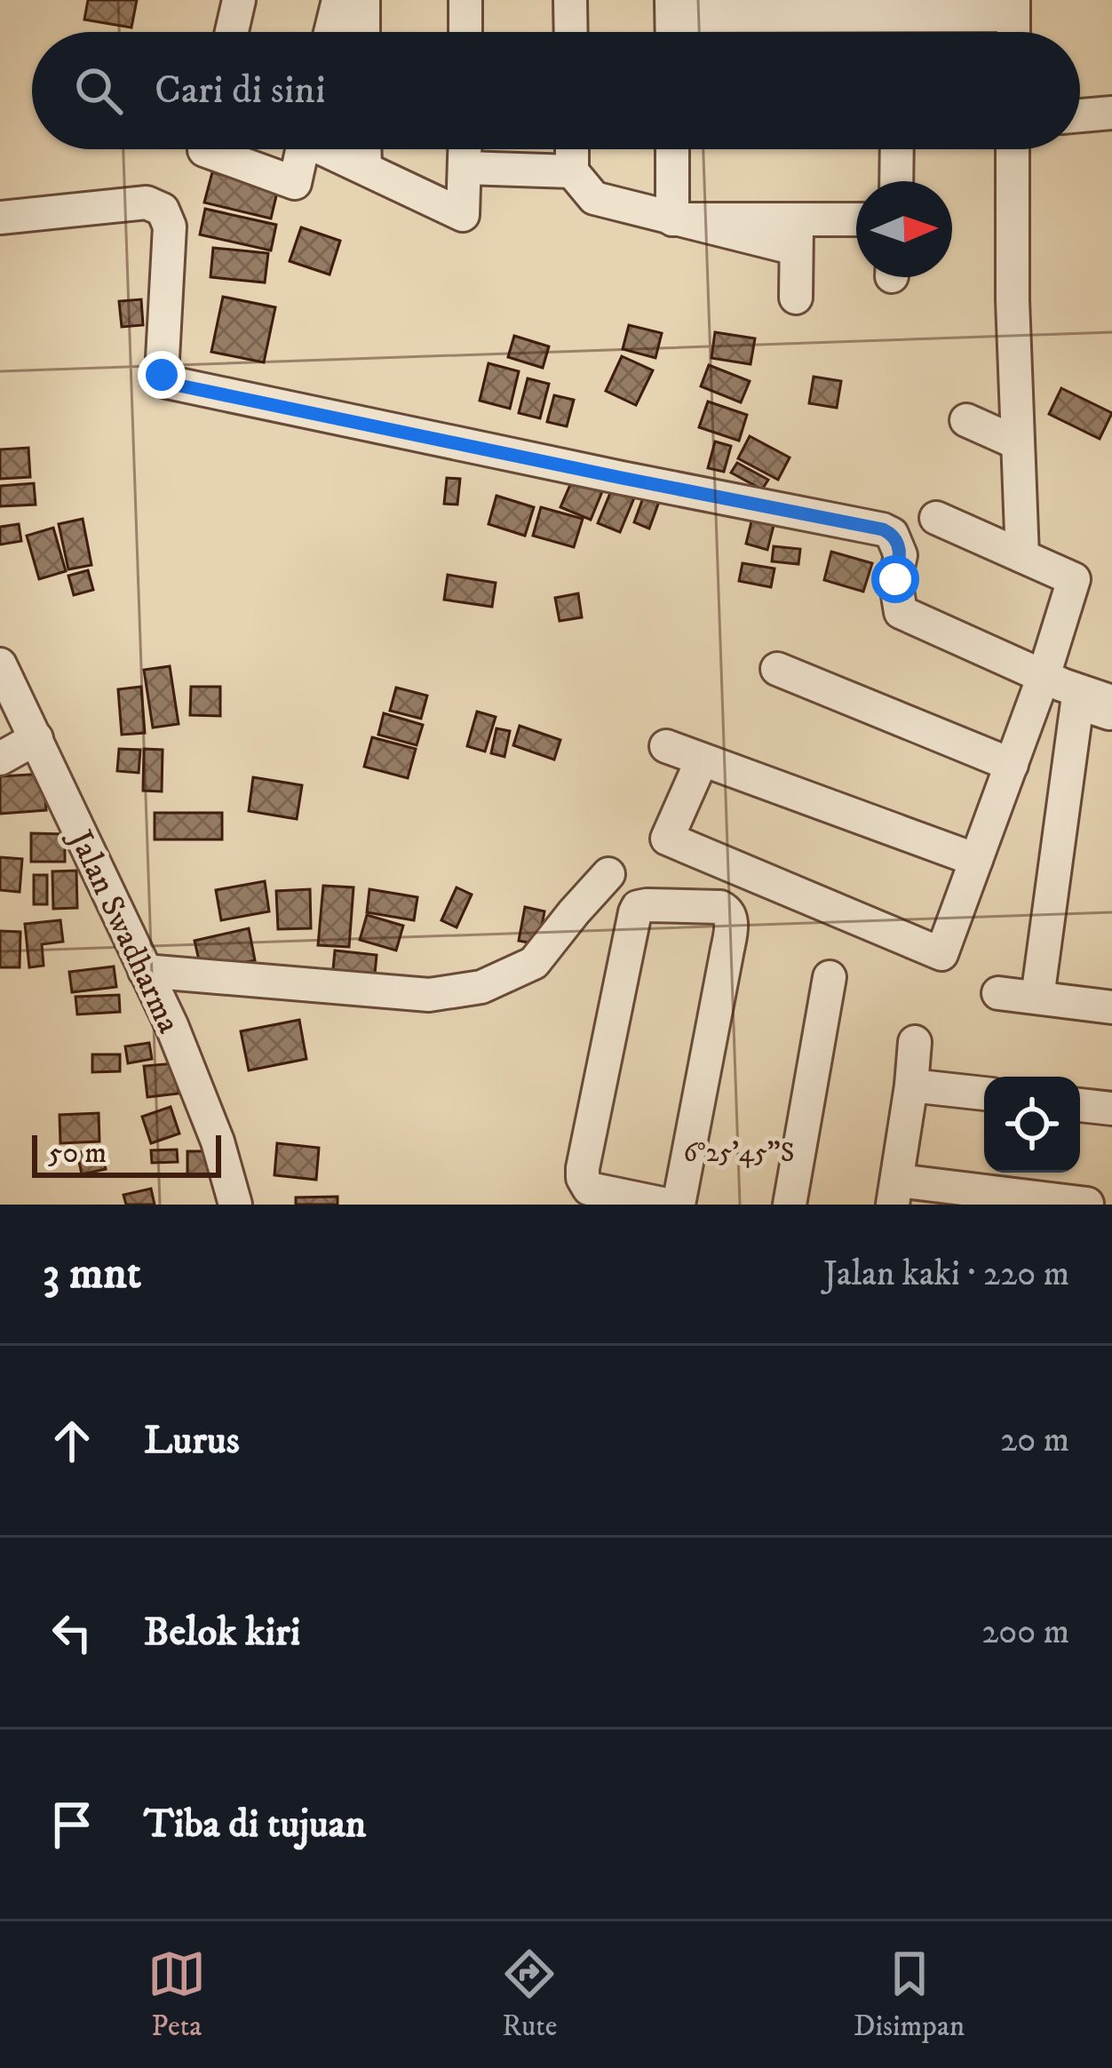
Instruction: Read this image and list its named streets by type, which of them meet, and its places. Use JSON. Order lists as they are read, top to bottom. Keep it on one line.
{"streets":{"street":["Jalan Swadharma"]},"scale_bar":"50 m","north":"right","page":{"search":"Cari di sini","scale":"50 m","heading":["3 mnt","Jalan kaki · 220 m"],"list":[["Lurus","20 m"],["Belok kiri","200 m"],"Tiba di tujuan"],"nav":["Peta","Rute","Disimpan"]},"coordinates":["6°25'45\"S"]}
